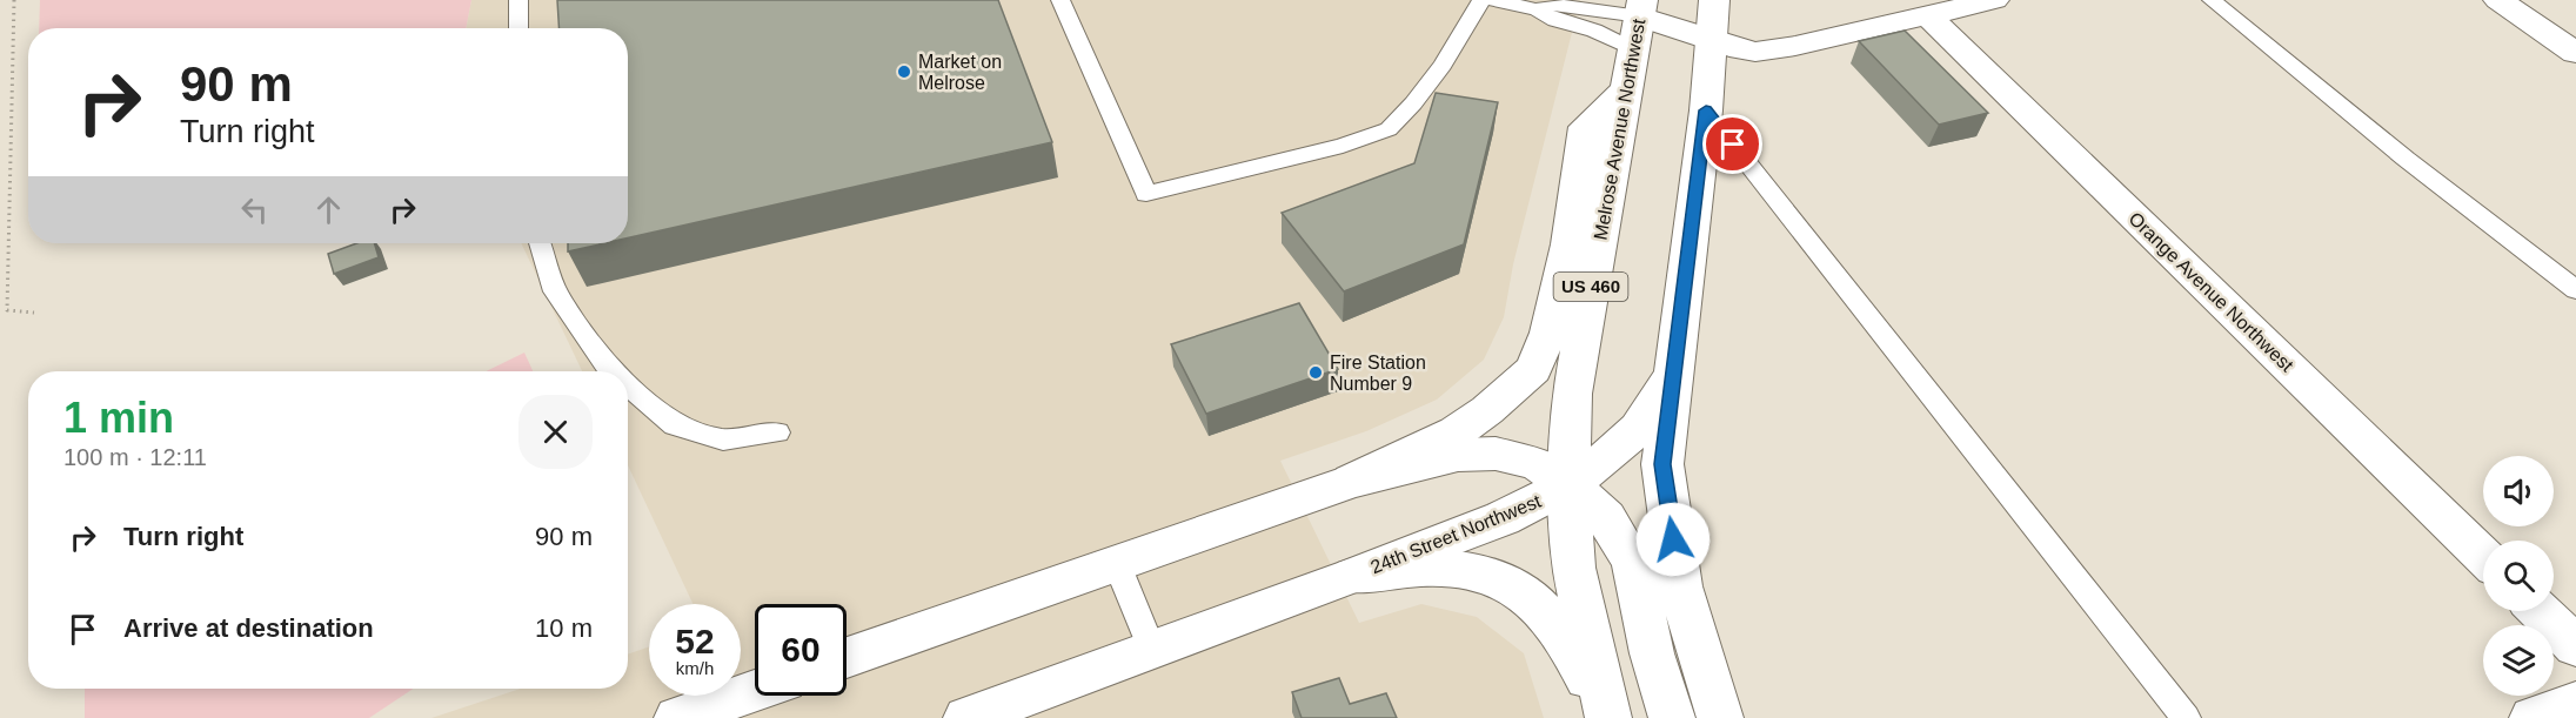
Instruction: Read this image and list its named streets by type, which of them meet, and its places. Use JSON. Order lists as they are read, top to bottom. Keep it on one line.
{"streets":{"main road":["Melrose Avenue Northwest","US 460","Orange Avenue Northwest","24th Street Northwest"]},"crossings":[["Melrose Avenue Northwest","24th Street Northwest"]],"places":["Market on Melrose","Fire Station Number 9"],"page":{"turn":["90 m","Turn right"],"heading":["1 min","100 m · 12:11"],"list":[{"name":"Turn right","value":"90 m"},{"name":"Arrive at destination","value":"10 m"}],"speed":"52 km/h","limit":"60"}}
